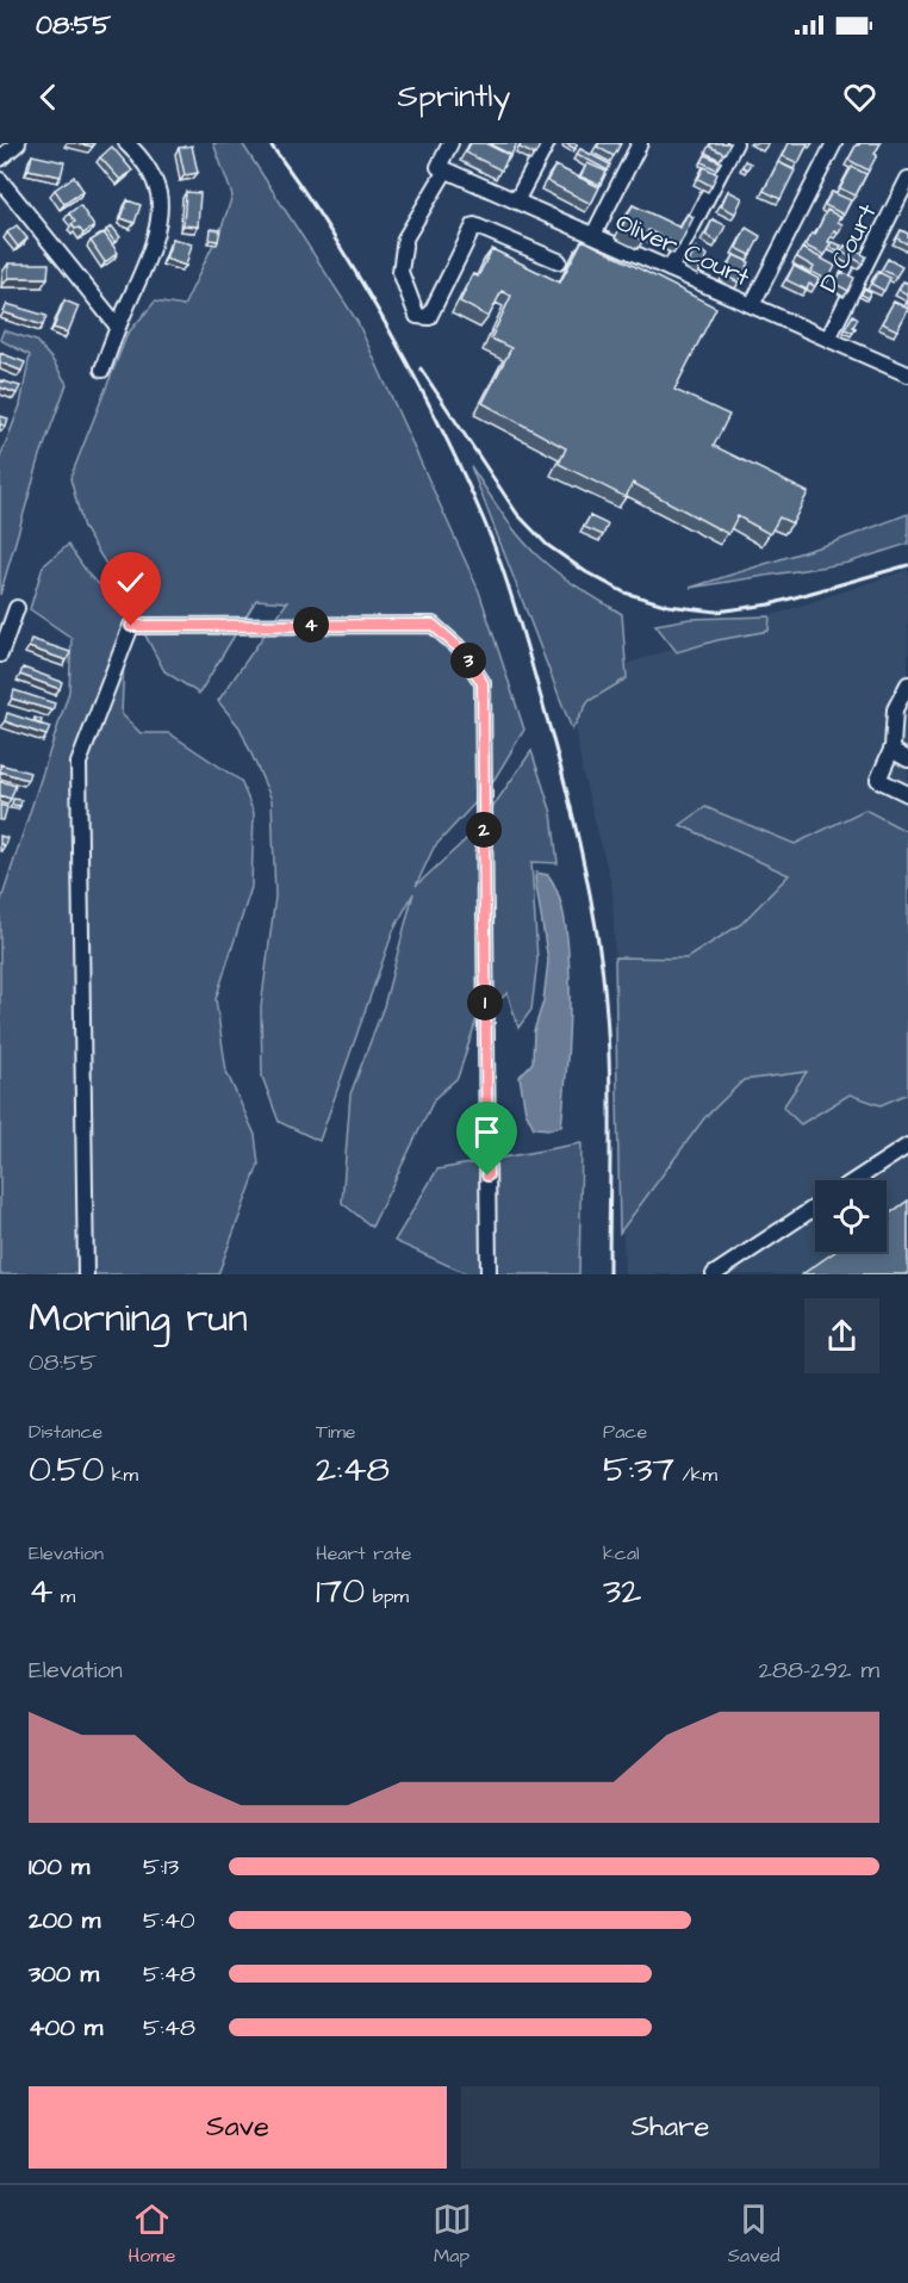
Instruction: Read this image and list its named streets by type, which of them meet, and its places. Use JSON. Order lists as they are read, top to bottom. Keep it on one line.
{"streets":{"street":["D Court","Oliver Court"]},"crossings":[["D Court","Oliver Court"]],"page":{"status":"08:55","header":"Sprintly","pins":["4","3","2","1"],"heading":["Morning run","08:55"],"stats":[["Distance","0.50 km"],["Time","2:48"],["Pace","5:37 /km"],["Elevation","4 m"],["Heart rate","170 bpm"],["kcal","32"]],"chart":["Elevation","288–292 m"],"list":[{"name":"100 m","note":"5:13"},{"name":"200 m","note":"5:40"},{"name":"300 m","note":"5:48"},{"name":"400 m","note":"5:48"}],"buttons":["Save","Share"],"tabs":["Home","Map","Saved"]}}
